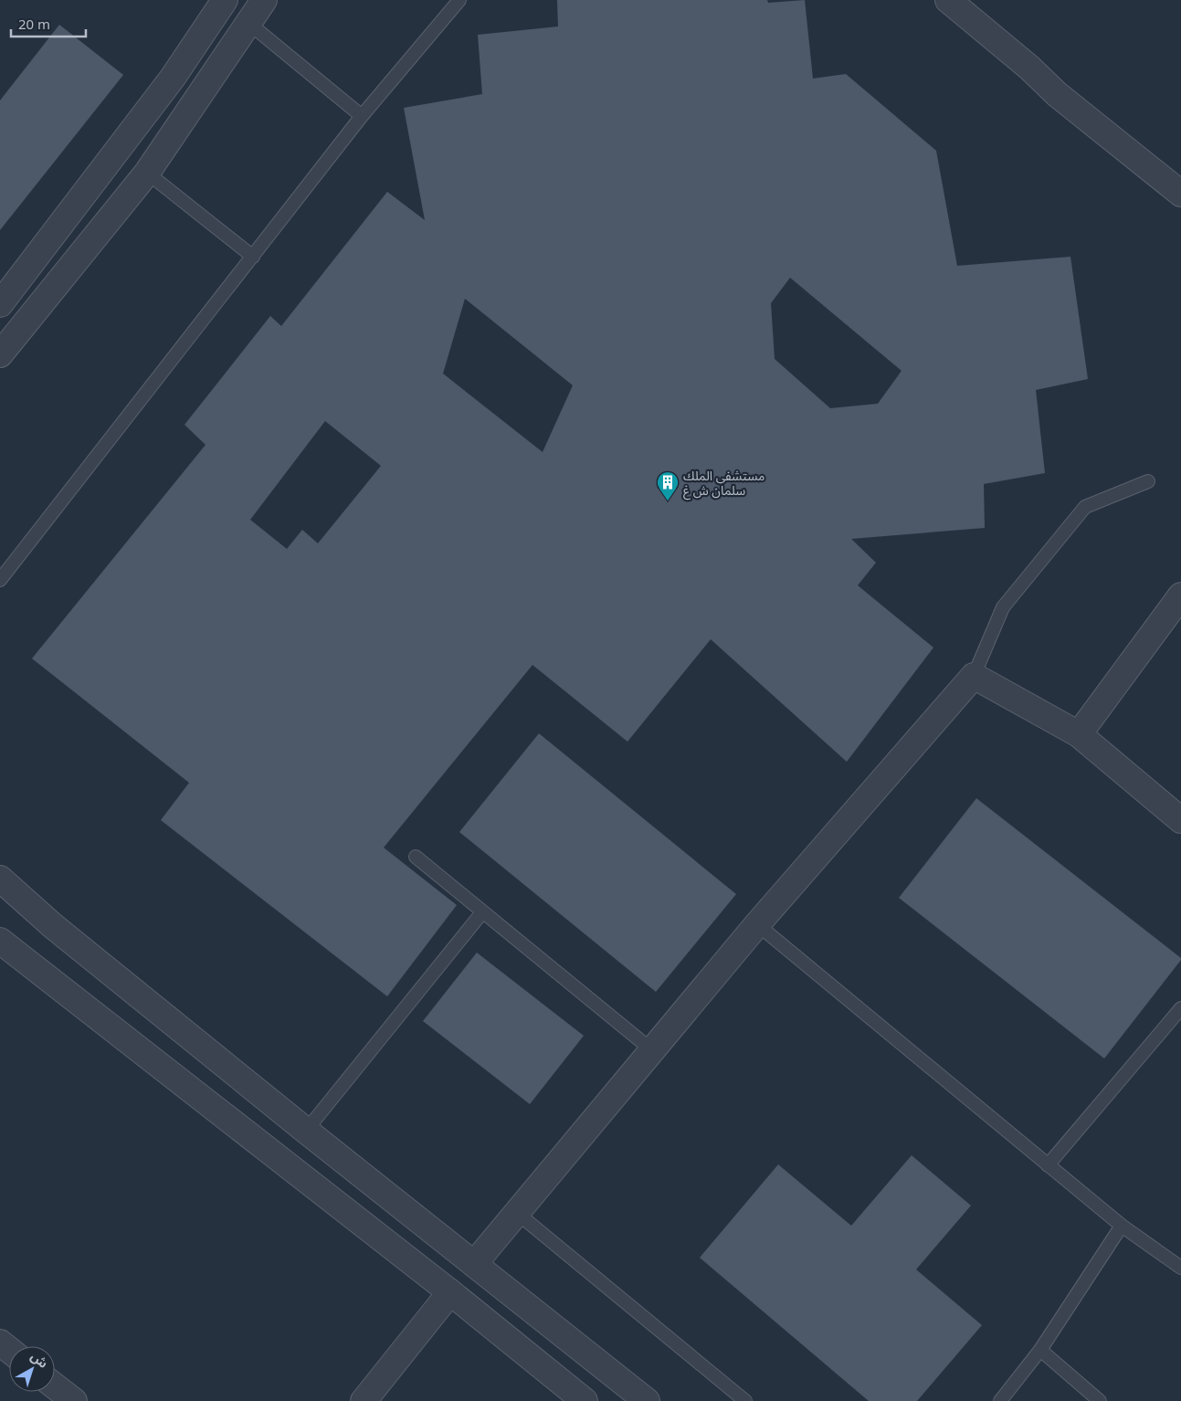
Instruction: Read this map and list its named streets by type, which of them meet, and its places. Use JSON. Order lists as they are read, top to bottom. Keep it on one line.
{"places":{"building":["مستشفى الملك سلمان ش غ"]},"scale_bar":"20 m","north":"top right"}
